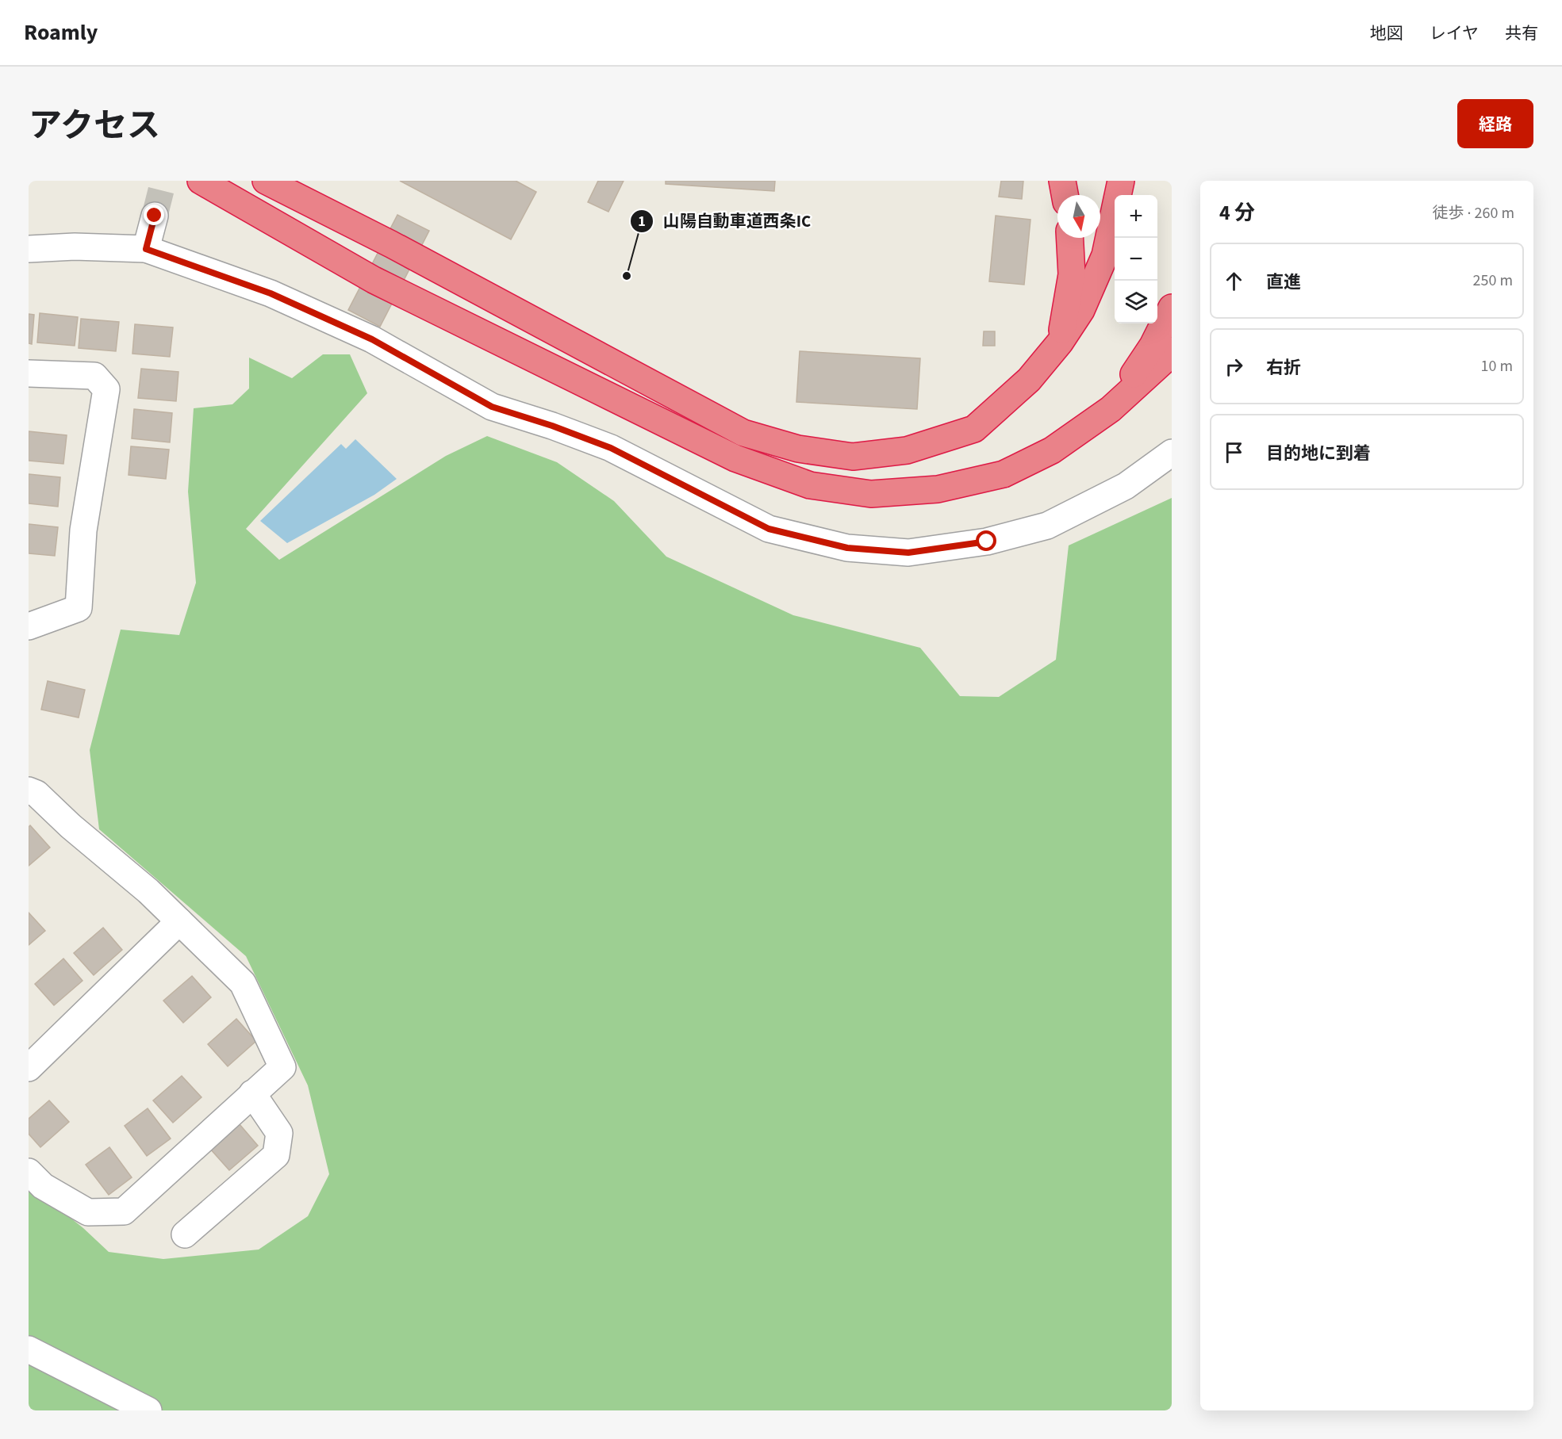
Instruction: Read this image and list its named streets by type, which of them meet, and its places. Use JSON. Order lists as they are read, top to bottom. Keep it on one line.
{"places":["山陽自動車道西条IC"],"north":"bottom","page":{"header":"Roamly","nav":["地図","レイヤ","共有"],"title":"アクセス","buttons":"経路","heading":["4 分","徒歩 · 260 m"],"map_buttons":["+","−"],"list":[["直進","250 m"],["右折","10 m"],"目的地に到着"]}}
